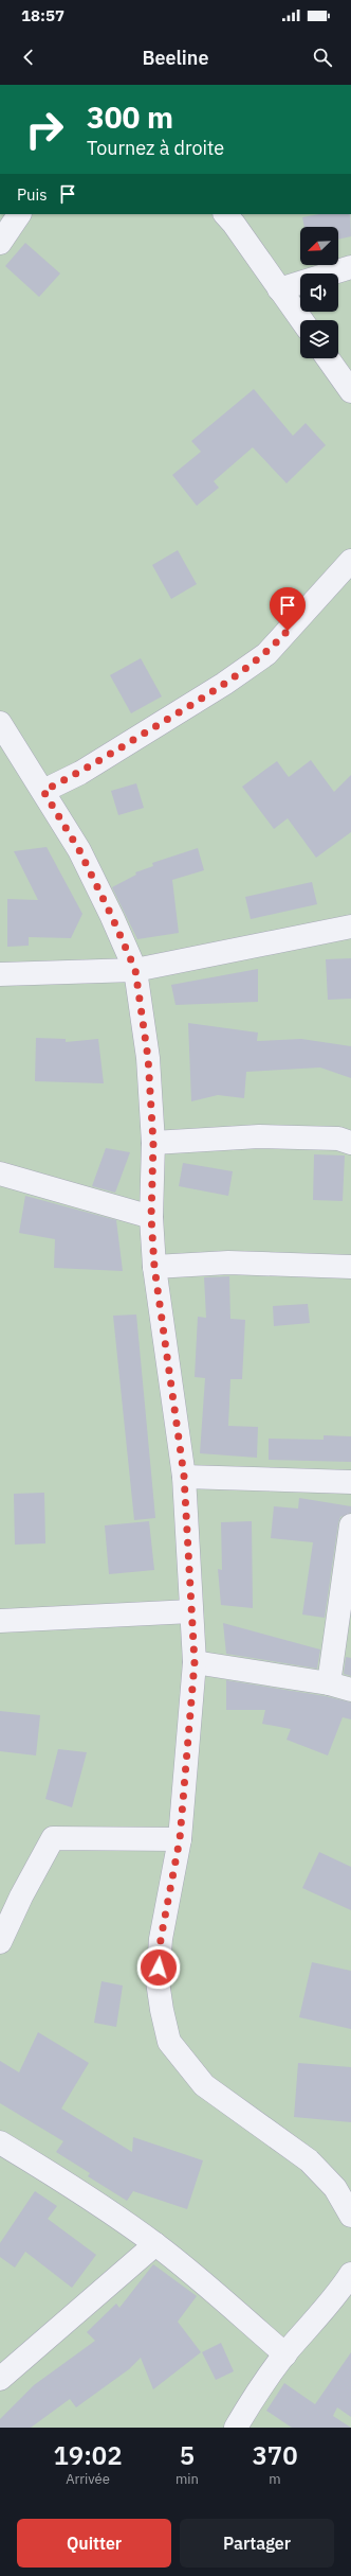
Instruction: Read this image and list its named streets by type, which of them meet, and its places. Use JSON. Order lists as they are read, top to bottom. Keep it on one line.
{"north":"bottom left","page":{"status":"18:57","header":"Beeline","turn":["300 m","Tournez à droite"],"then":"Puis","eta":["19:02","Arrivée","5","min","370","m"],"buttons":["Quitter","Partager"]}}
